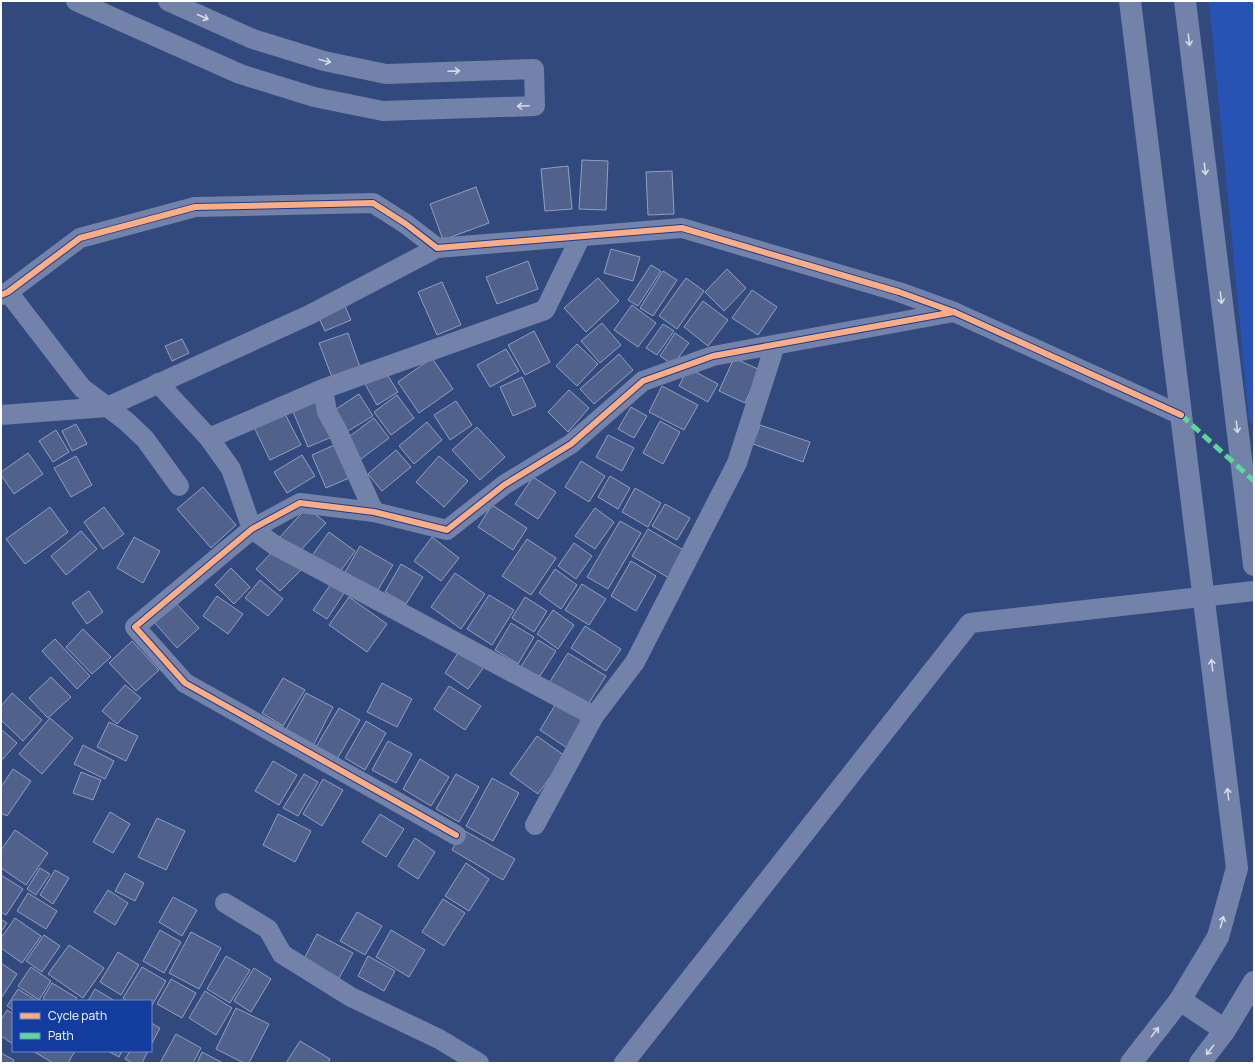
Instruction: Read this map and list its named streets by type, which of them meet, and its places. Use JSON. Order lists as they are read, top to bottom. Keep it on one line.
{"legend":["Cycle path","Path"]}
